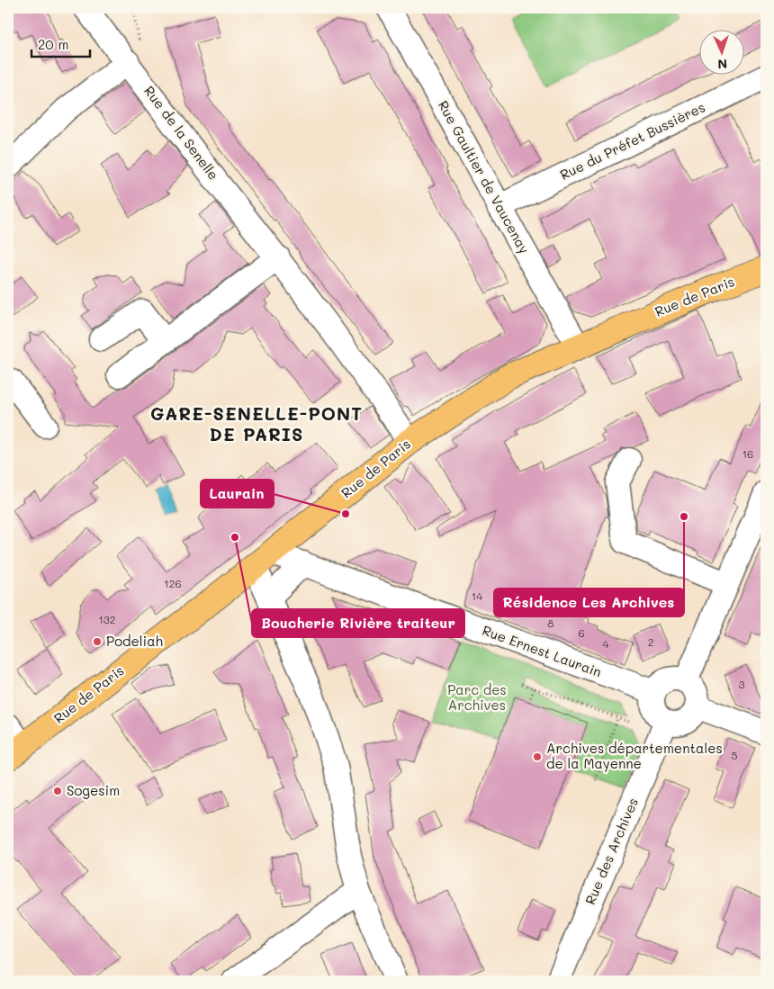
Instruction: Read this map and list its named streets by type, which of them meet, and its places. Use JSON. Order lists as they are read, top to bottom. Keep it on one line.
{"streets":{"main road":["Rue de Paris"],"street":["Rue de la Senelle","Rue du Préfet Bussières","Rue Gaultier de Vaucenay","Rue Ernest Laurain","Rue des Archives"]},"crossings":[["Rue de la Senelle","Rue de Paris"],["Rue du Préfet Bussières","Rue Gaultier de Vaucenay"],["Rue Gaultier de Vaucenay","Rue de Paris"],["Rue de Paris","Rue Ernest Laurain"],["Rue Ernest Laurain","Rue des Archives"]],"districts":["GARE-SENELLE-PONT DE PARIS"],"parks":["Parc des Archives"],"places":["Laurain","Résidence Les Archives","Boucherie Rivière traiteur","Podeliah","Archives départementales de la Mayenne","Sogesim"],"house_numbers":["16","126","14","132","8","6","2","4","3","5"],"scale_bar":"20 m","north":"bottom"}
